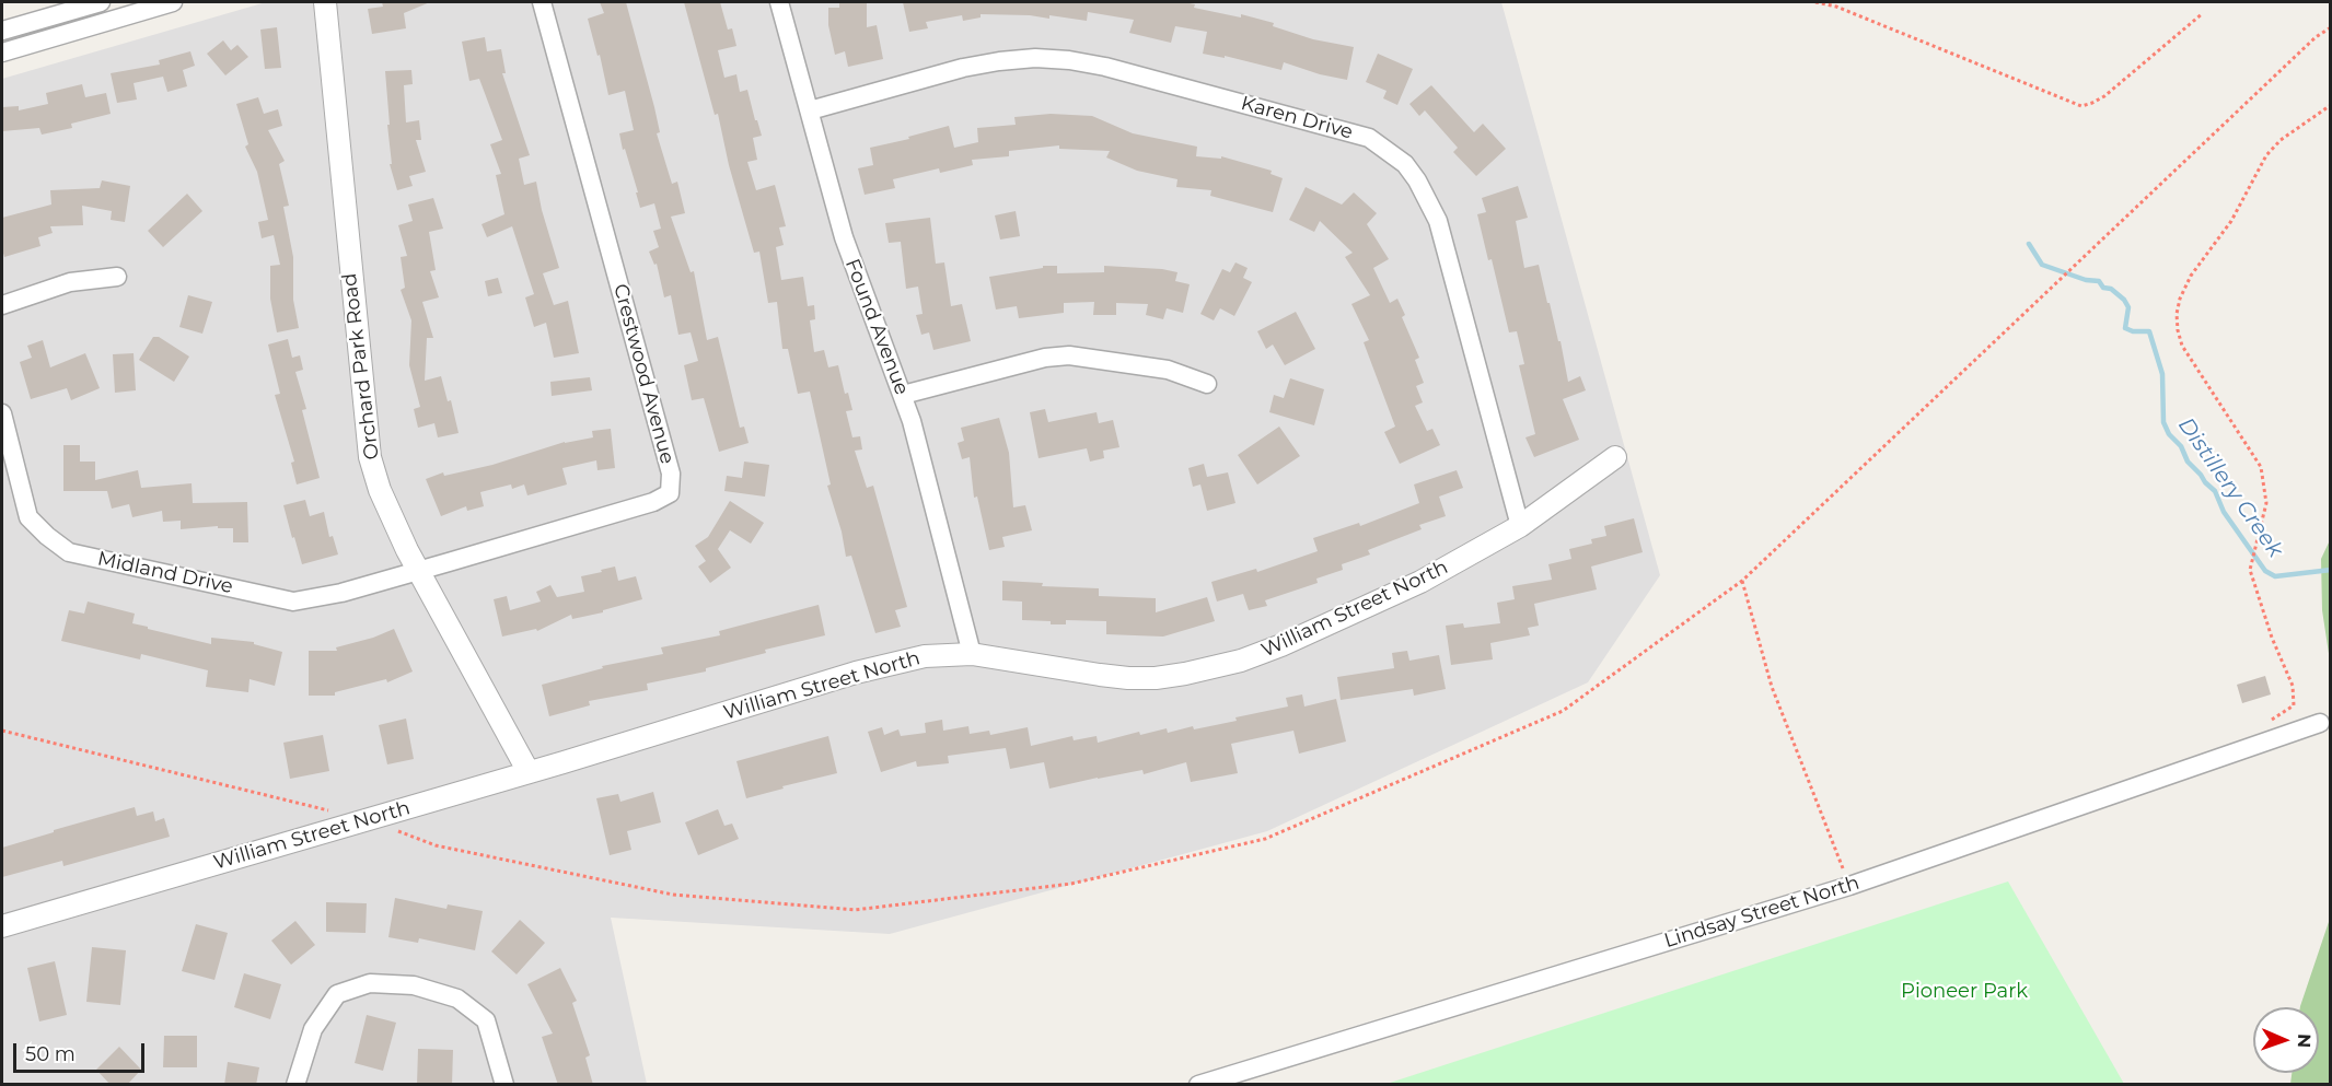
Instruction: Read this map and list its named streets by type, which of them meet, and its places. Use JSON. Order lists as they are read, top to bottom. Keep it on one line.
{"streets":{"street":["Karen Drive","Found Avenue","Orchard Park Road","Crestwood Avenue","Midland Drive","William Street North","Lindsay Street North"]},"crossings":[["Karen Drive","Found Avenue"],["Karen Drive","William Street North"],["Found Avenue","William Street North"],["Orchard Park Road","Crestwood Avenue"],["Orchard Park Road","Midland Drive"],["Orchard Park Road","William Street North"],["Crestwood Avenue","Midland Drive"]],"water":["Distillery Creek"],"parks":["Pioneer Park"],"scale_bar":"50 m","north":"right"}
